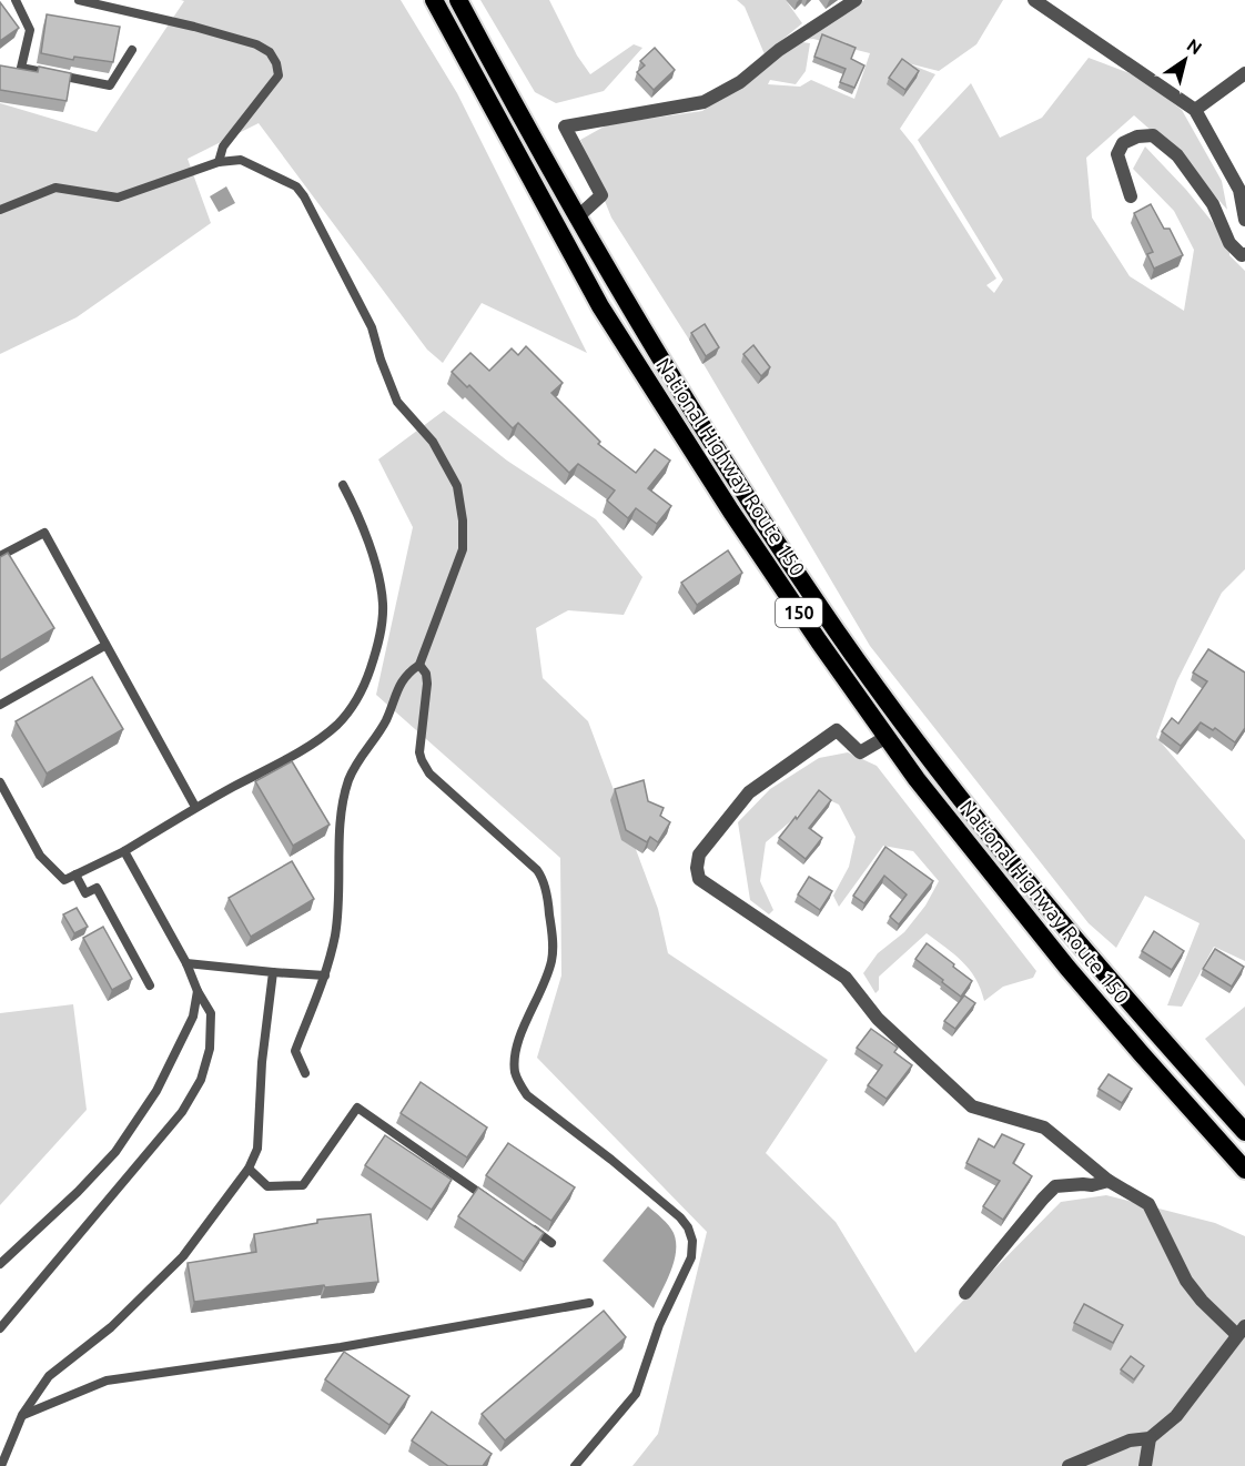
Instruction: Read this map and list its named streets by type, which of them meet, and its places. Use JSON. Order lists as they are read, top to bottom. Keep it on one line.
{"streets":{"highway":["National Highway Route 150","150"]},"north":"top right"}
